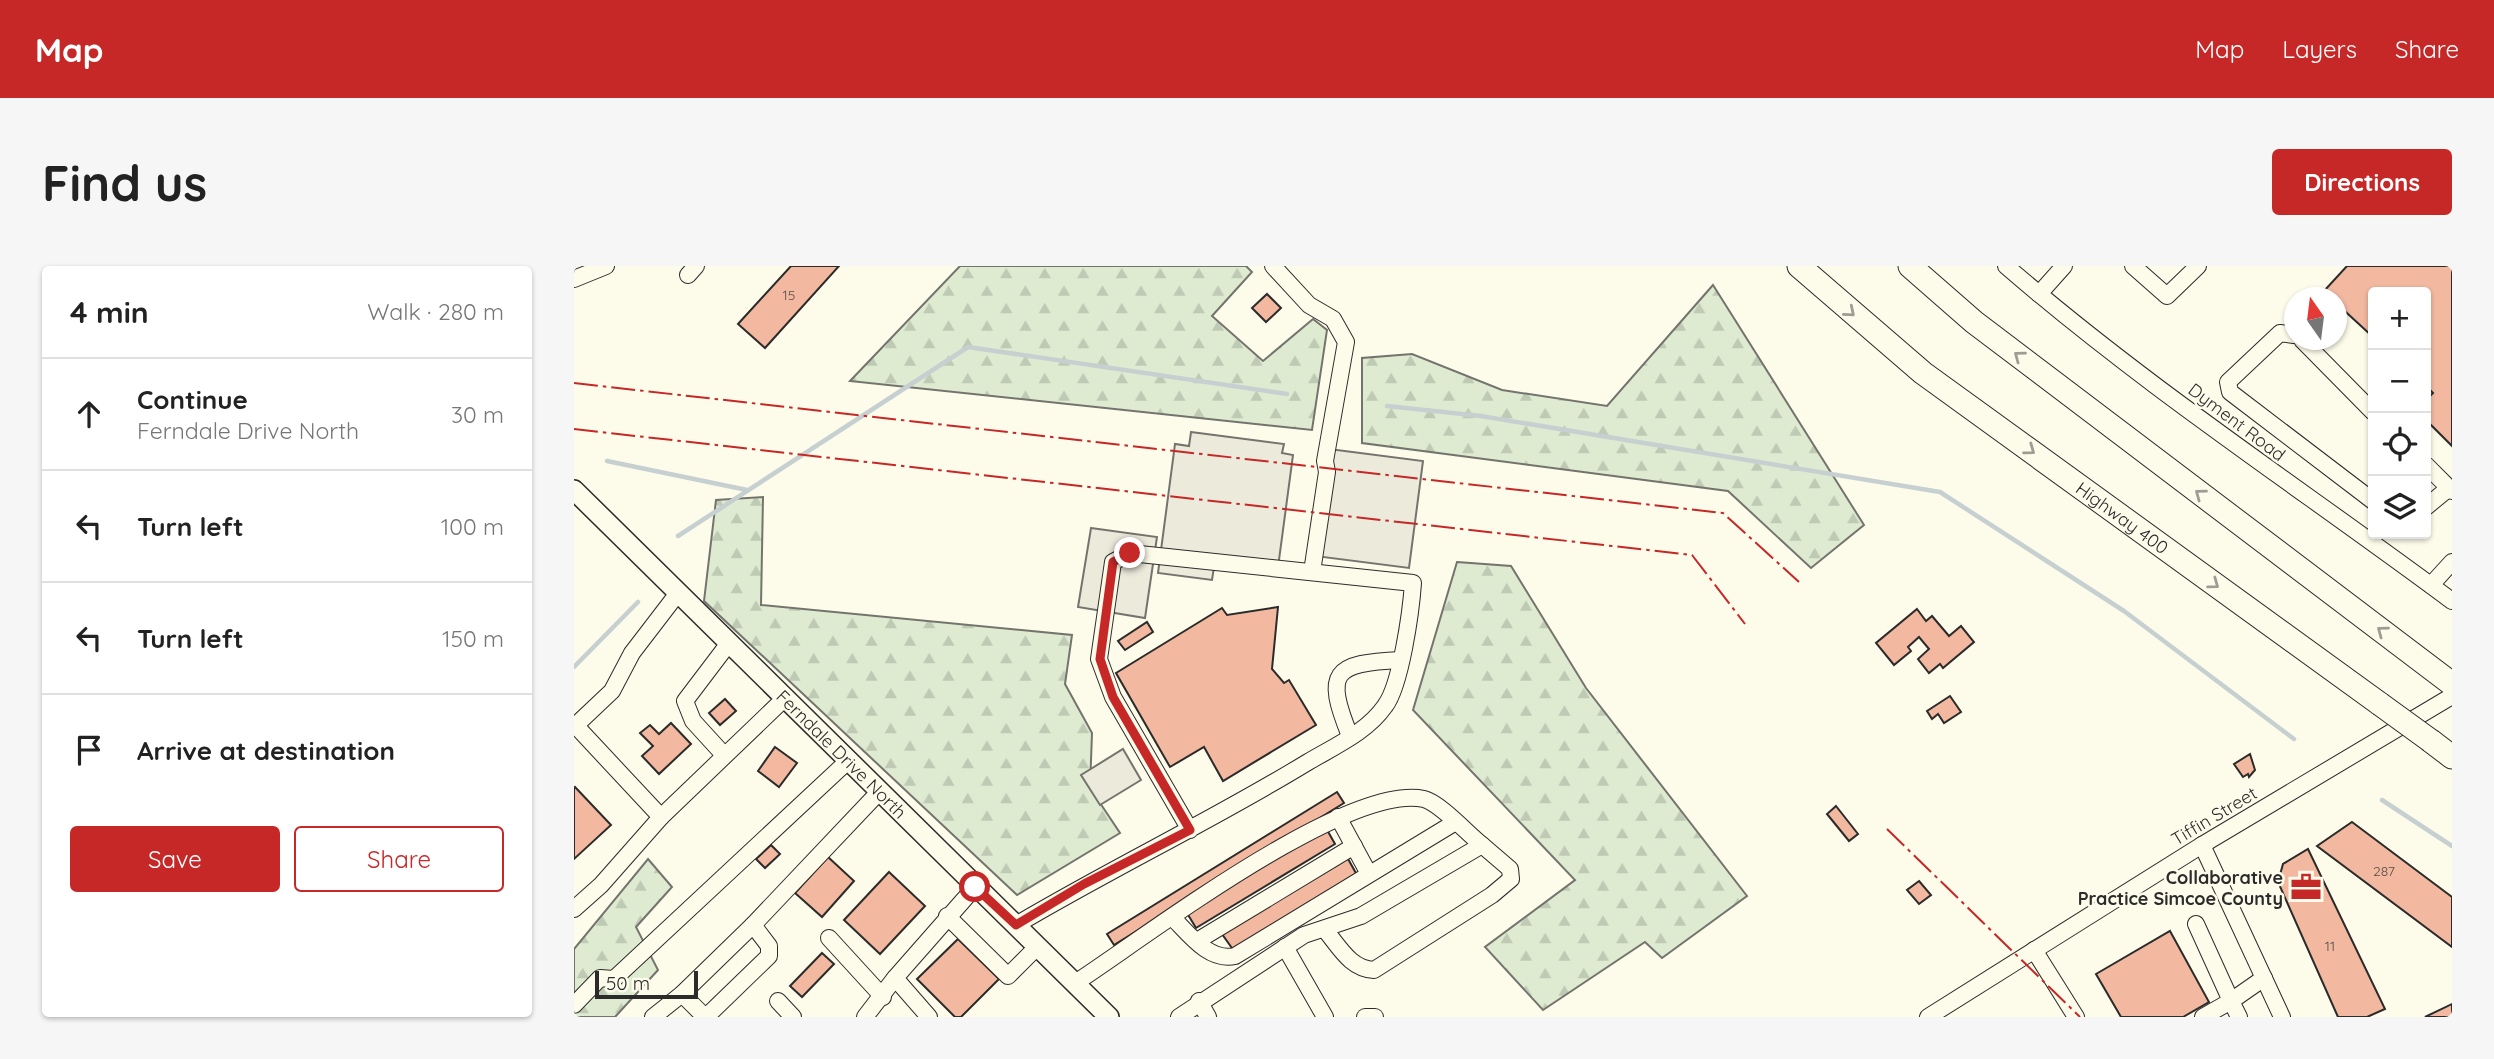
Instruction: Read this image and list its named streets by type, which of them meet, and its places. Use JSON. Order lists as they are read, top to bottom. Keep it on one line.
{"streets":{"highway":["Highway 400"],"main road":["Ferndale Drive North"],"street":["Dyment Road","Tiffin Street"]},"places":{"office":["Collaborative Practice Simcoe County"]},"house_numbers":["15","287","11"],"scale_bar":"50 m","north":"top","page":{"header":"Map","nav":["Map","Layers","Share"],"buttons":["Directions",["Save","Share"]],"title":"Find us","heading":["4 min","Walk · 280 m"],"map_buttons":["+","−"],"list":[["Continue","Ferndale Drive North","30 m"],["Turn left","100 m"],["Turn left","150 m"],"Arrive at destination"],"scale":"50 m"}}
